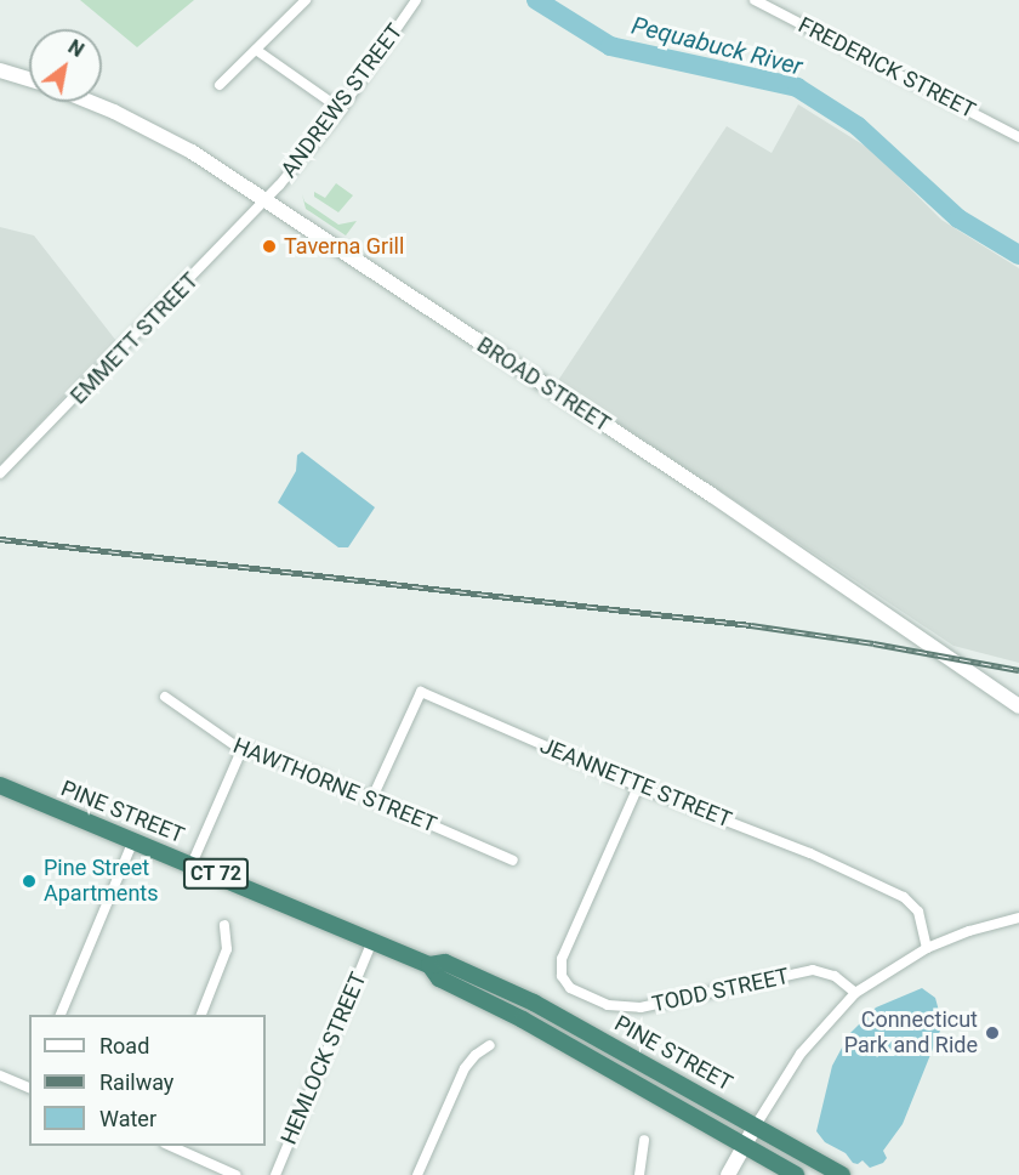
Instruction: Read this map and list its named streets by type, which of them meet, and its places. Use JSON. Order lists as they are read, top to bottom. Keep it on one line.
{"streets":{"highway":["PINE STREET","CT 72"],"main road":["BROAD STREET"],"street":["FREDERICK STREET","ANDREWS STREET","EMMETT STREET","JEANNETTE STREET","HAWTHORNE STREET","TODD STREET","HEMLOCK STREET"]},"crossings":[["ANDREWS STREET","EMMETT STREET"],["ANDREWS STREET","BROAD STREET"],["EMMETT STREET","BROAD STREET"],["JEANNETTE STREET","HAWTHORNE STREET"],["JEANNETTE STREET","TODD STREET"],["PINE STREET","CT 72"],["PINE STREET","HEMLOCK STREET"]],"water":["Pequabuck River"],"places":["Taverna Grill","Pine Street Apartments","Connecticut Park and Ride"],"legend":["Road","Railway","Water"],"north":"top right"}
